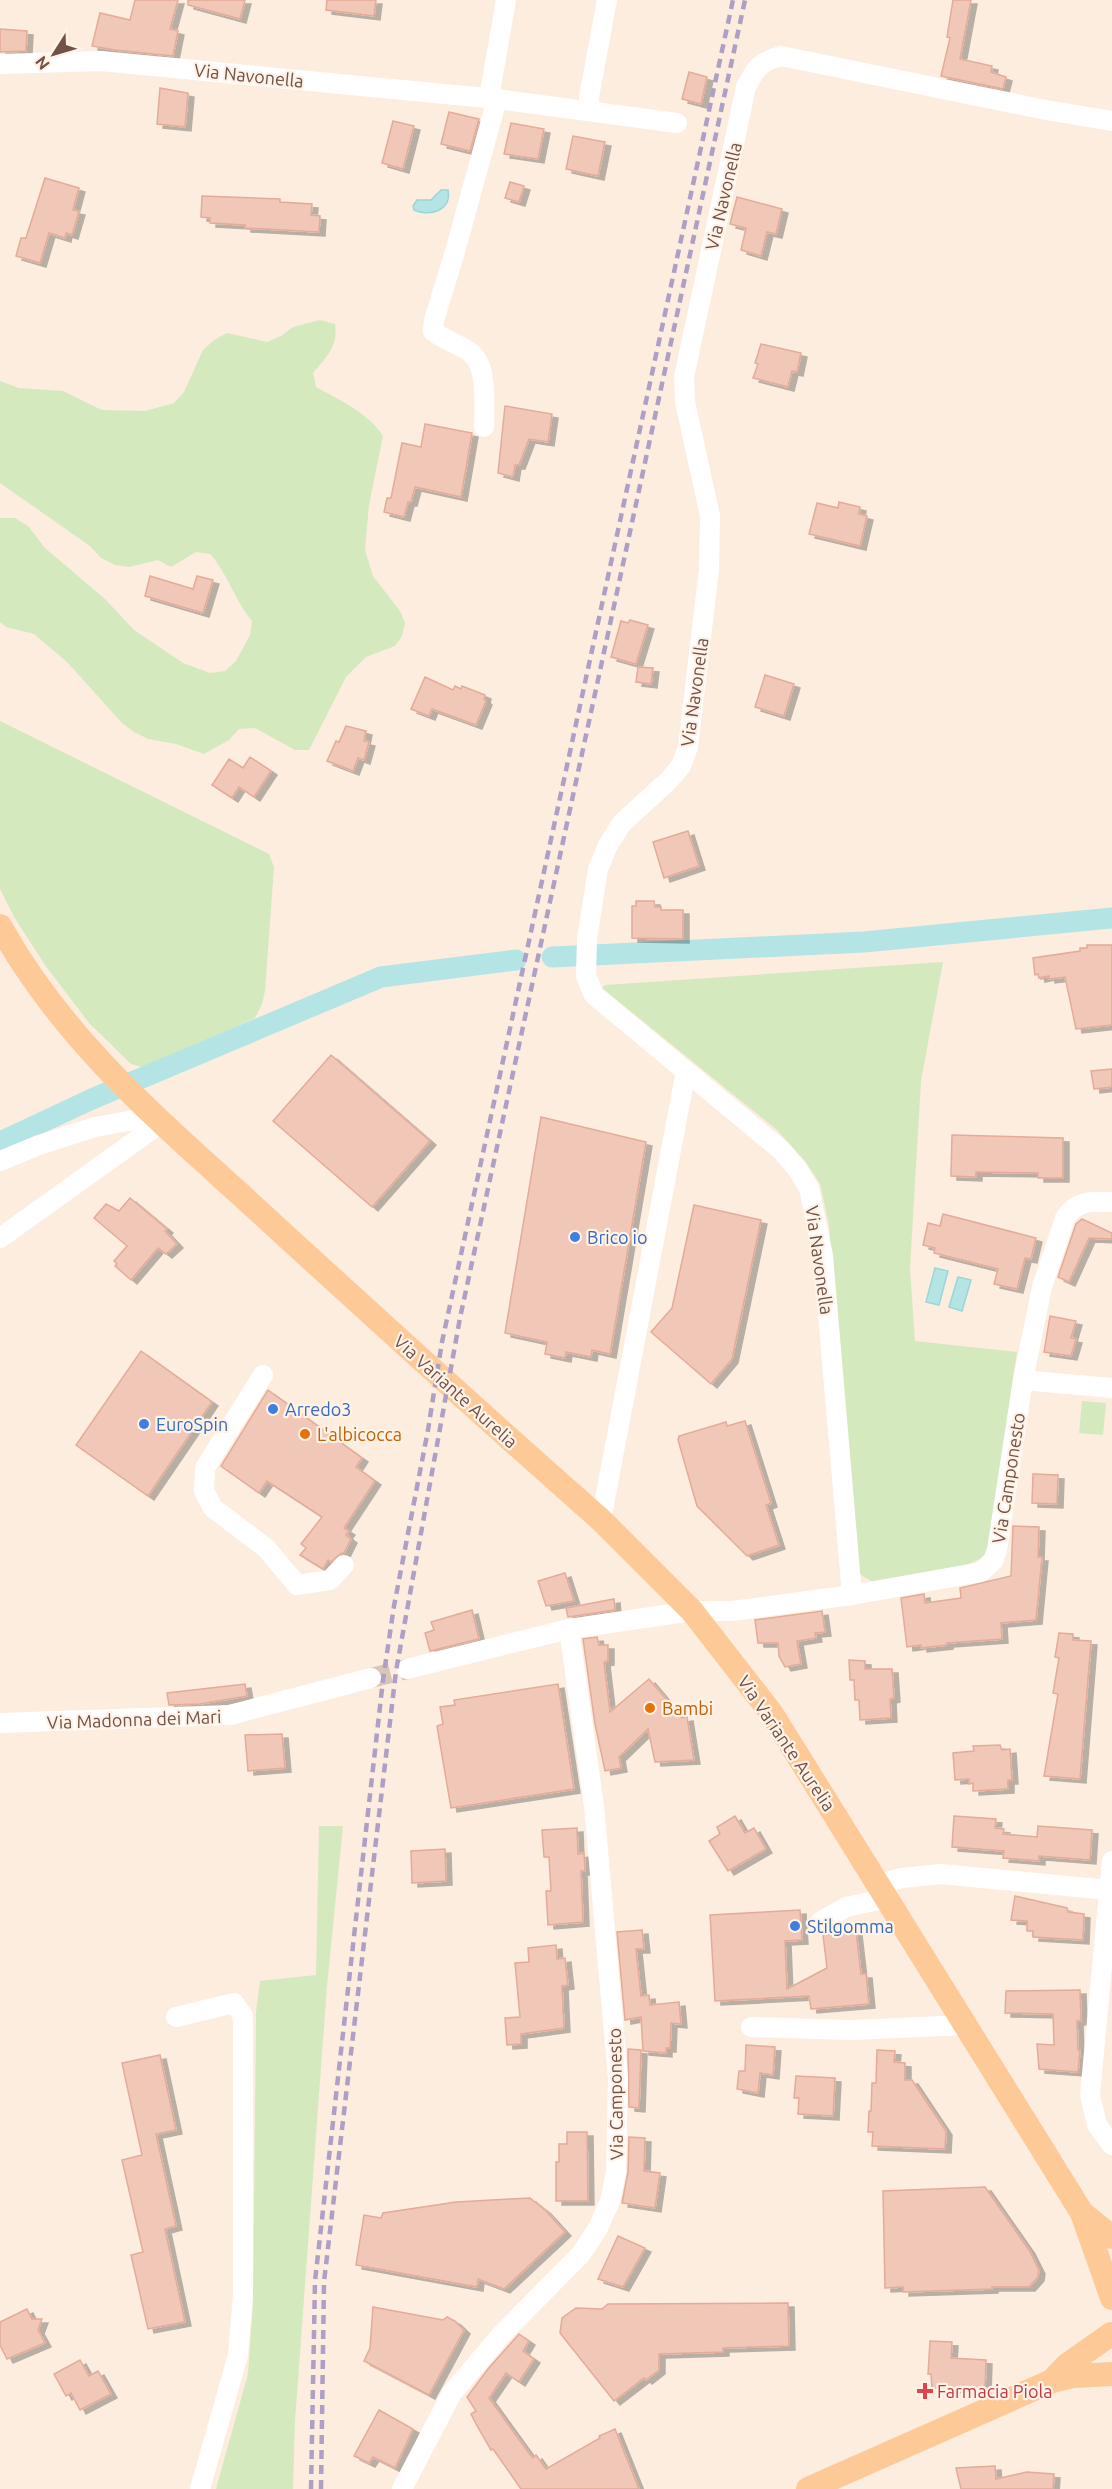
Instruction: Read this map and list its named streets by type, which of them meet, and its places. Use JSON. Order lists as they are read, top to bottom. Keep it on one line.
{"streets":{"main road":["Via Variante Aurelia"],"street":["Via Navonella","Via Camponesto","Via Madonna dei Mari"]},"crossings":[["Via Navonella","Via Camponesto"],["Via Variante Aurelia","Via Camponesto"]],"places":{"other":["Brico io","Arredo3","EuroSpin","L'albicocca","Bambi","Stilgomma"],"health":["Farmacia Piola"]},"north":"bottom left"}
